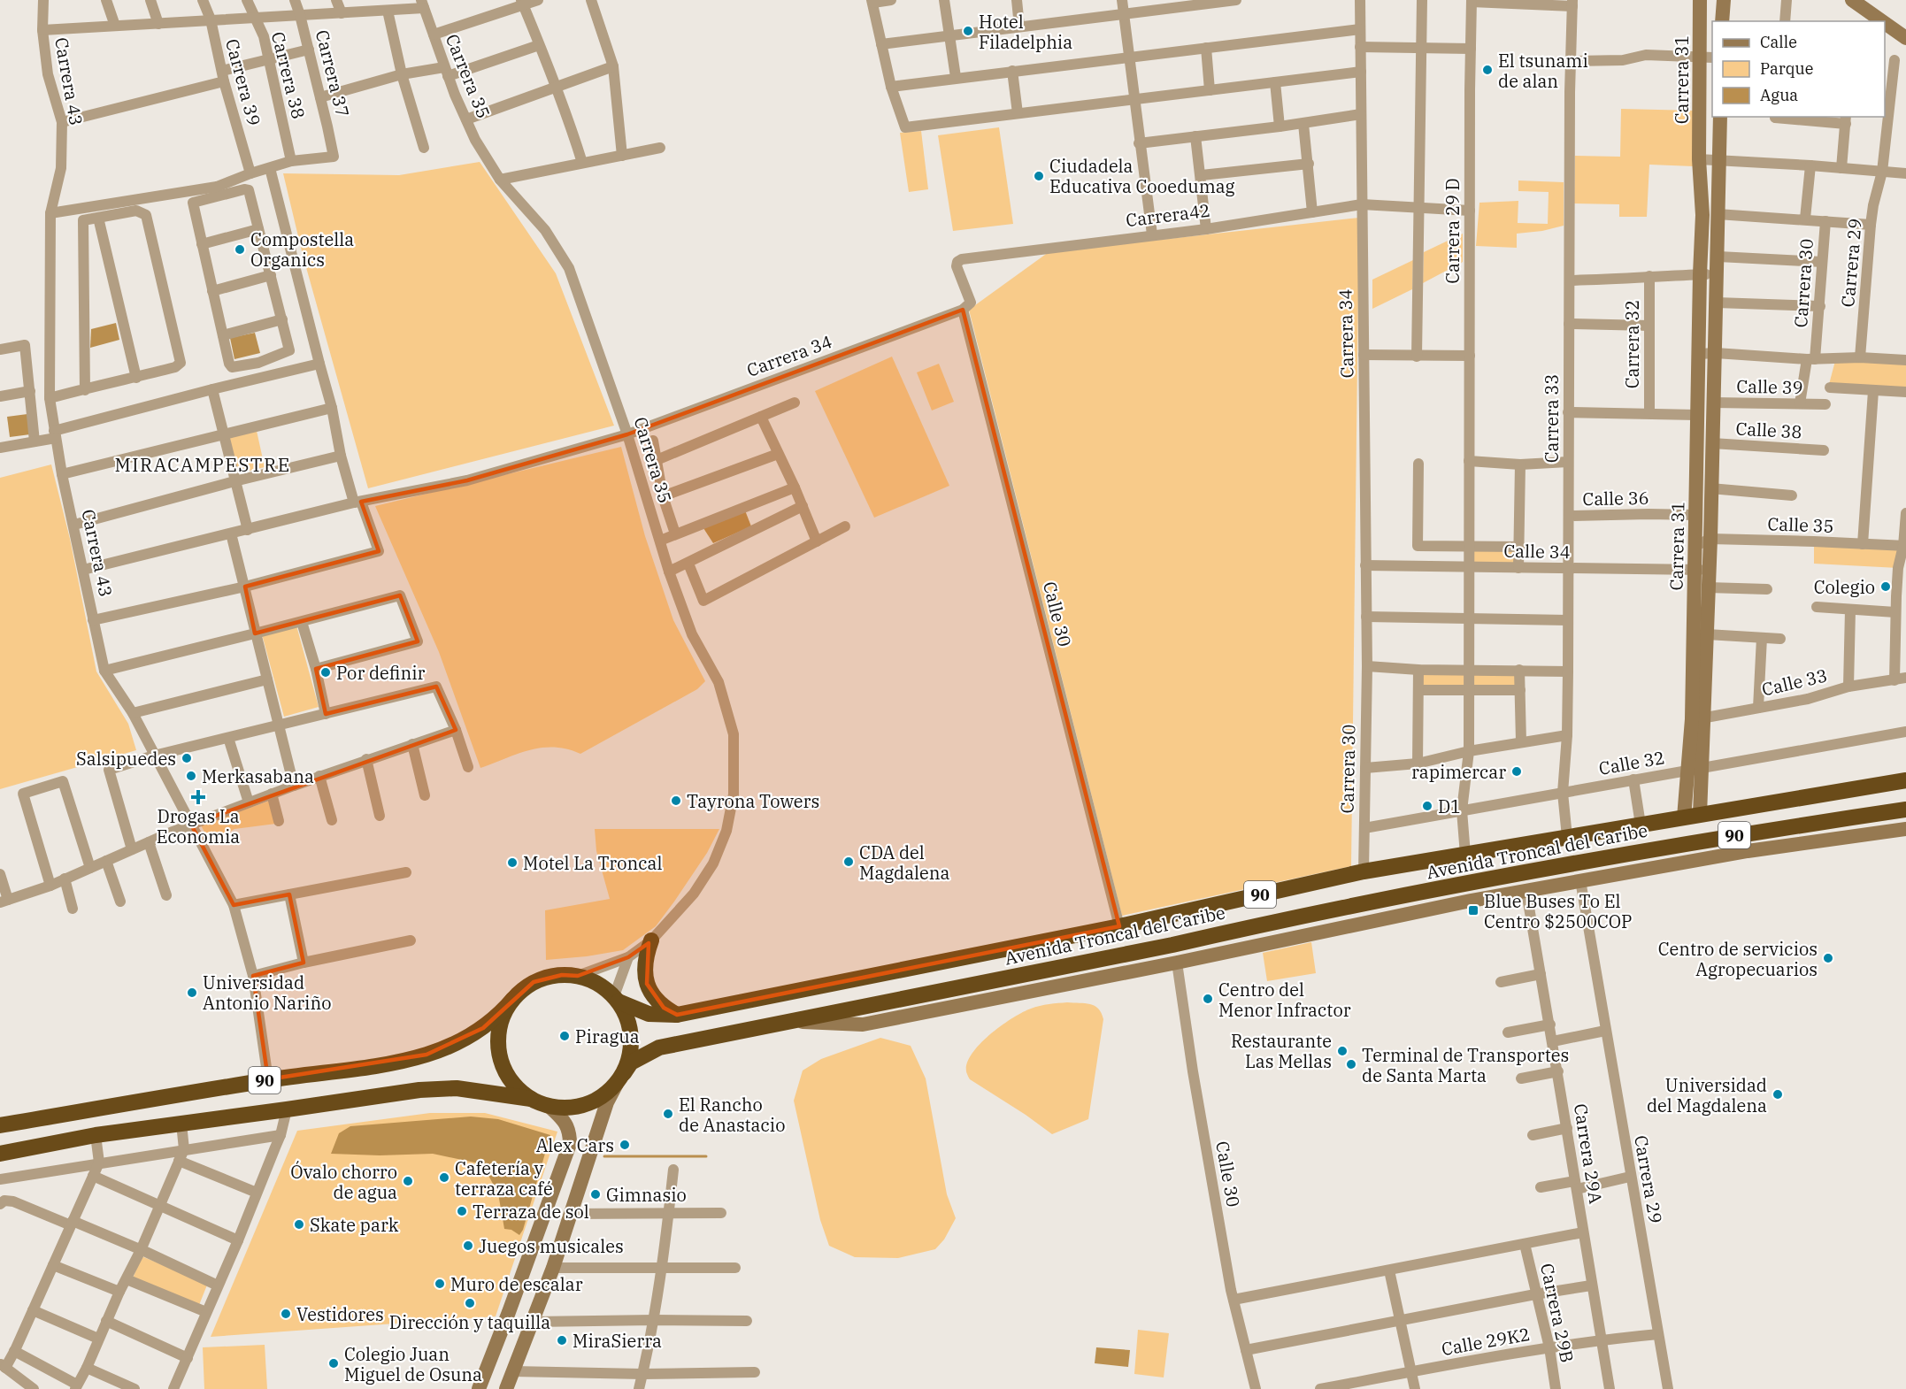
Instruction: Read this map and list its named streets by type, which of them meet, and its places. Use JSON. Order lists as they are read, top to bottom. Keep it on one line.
{"streets":{"highway":["90","Avenida Troncal del Caribe"],"street":["Carrera 37","Carrera 38","Carrera 35","Carrera 31","Carrera 43","Carrera 39","Carrera42","Carrera 29 D","Carrera 29","Carrera 30","Carrera 34","Carrera 32","Calle 39","Carrera 33","Calle 38","Calle 36","Calle 35","Calle 34","Calle 30","Calle 33","Calle 32","Carrera 29A","Carrera 29B","Calle 29K2"]},"crossings":[["Carrera 37","Carrera 38"],["Carrera 35","Carrera 34"],["Carrera 35","90"],["Carrera 35","Avenida Troncal del Caribe"],["Carrera 31","Calle 39"],["Carrera 31","Calle 38"],["Carrera 31","Calle 36"],["Carrera 31","Calle 35"],["Carrera 31","Calle 34"],["Carrera 31","Calle 33"],["Carrera 31","Calle 32"],["Carrera 31","Avenida Troncal del Caribe"],["Carrera 43","Carrera 34"],["Carrera 43","90"],["Carrera42","Carrera 29 D"],["Carrera42","Carrera 34"],["Carrera42","Calle 30"],["Carrera 29 D","Calle 34"],["Carrera 29 D","Calle 32"],["Carrera 29 D","Avenida Troncal del Caribe"],["Carrera 29","Calle 29K2"],["Carrera 30","Carrera 34"],["Carrera 30","Calle 39"],["Carrera 30","Calle 32"],["Carrera 30","Avenida Troncal del Caribe"],["Carrera 34","Calle 34"],["Carrera 34","Calle 30"],["Carrera 33","Calle 36"],["Carrera 33","Calle 34"],["Carrera 33","Calle 32"],["Carrera 33","Avenida Troncal del Caribe"],["Calle 30","Avenida Troncal del Caribe"],["90","Avenida Troncal del Caribe"],["Carrera 29A","Calle 29K2"],["Carrera 29B","Calle 29K2"]],"districts":["MIRACAMPESTRE"],"places":{"other":["Hotel Filadelphia","El tsunami de alan","Ciudadela Educativa Cooedumag","Compostella Organics","Colegio","Por definir","Salsipuedes","rapimercar","Merkasabana","Tayrona Towers","D1","CDA del Magdalena","Motel La Troncal","Centro de servicios Agropecuarios","Universidad Antonio Nariño","Centro del Menor Infractor","Piragua","Restaurante Las Mellas","Terminal de Transportes de Santa Marta","Universidad del Magdalena","El Rancho de Anastacio","Alex Cars","Cafetería y terraza café","Óvalo chorro de agua","Gimnasio","Terraza de sol","Skate park","Juegos musicales","Muro de escalar","Dirección y taquilla","Vestidores","MiraSierra","Colegio Juan Miguel de Osuna"],"health":["Drogas La Economia"],"transit":["Blue Buses To El Centro $2500COP"]},"legend":["Calle","Parque","Agua"]}
